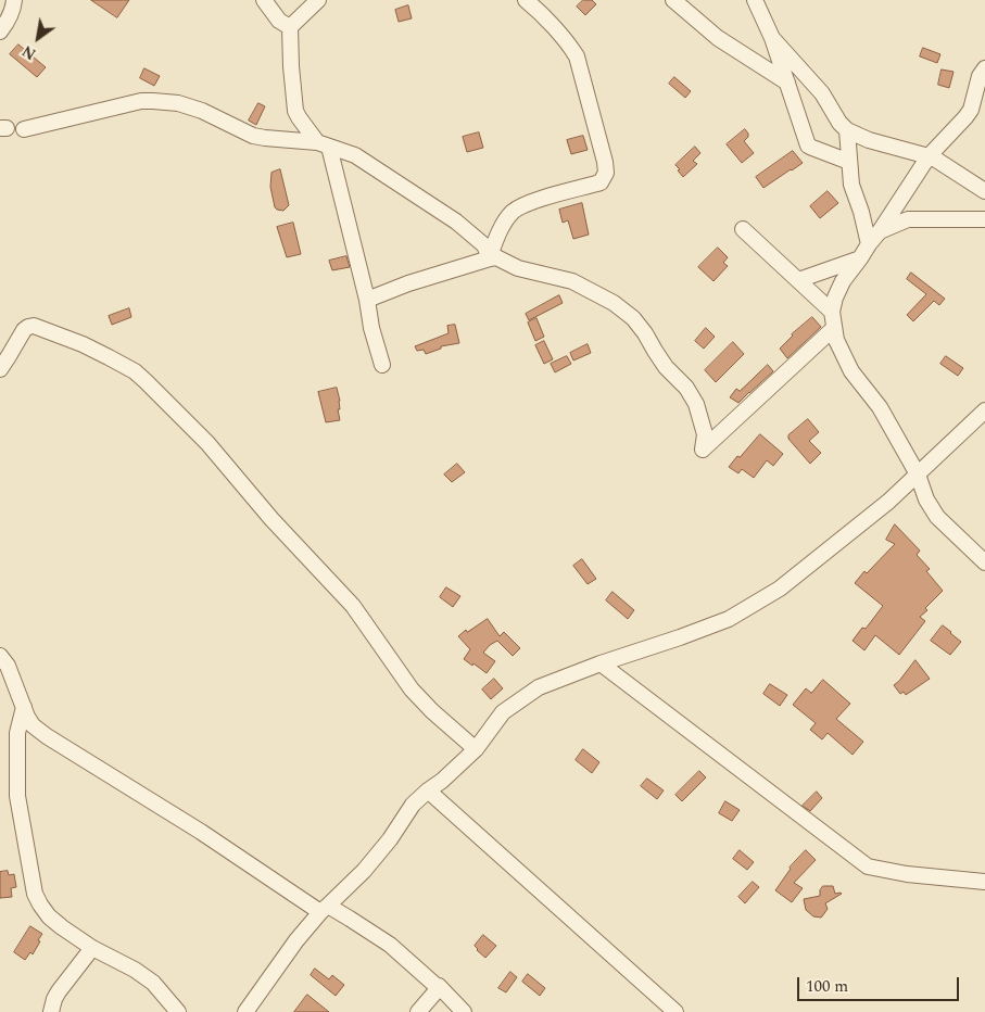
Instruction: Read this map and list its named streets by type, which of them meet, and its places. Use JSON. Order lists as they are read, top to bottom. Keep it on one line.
{"scale_bar":"100 m","north":"bottom left"}
